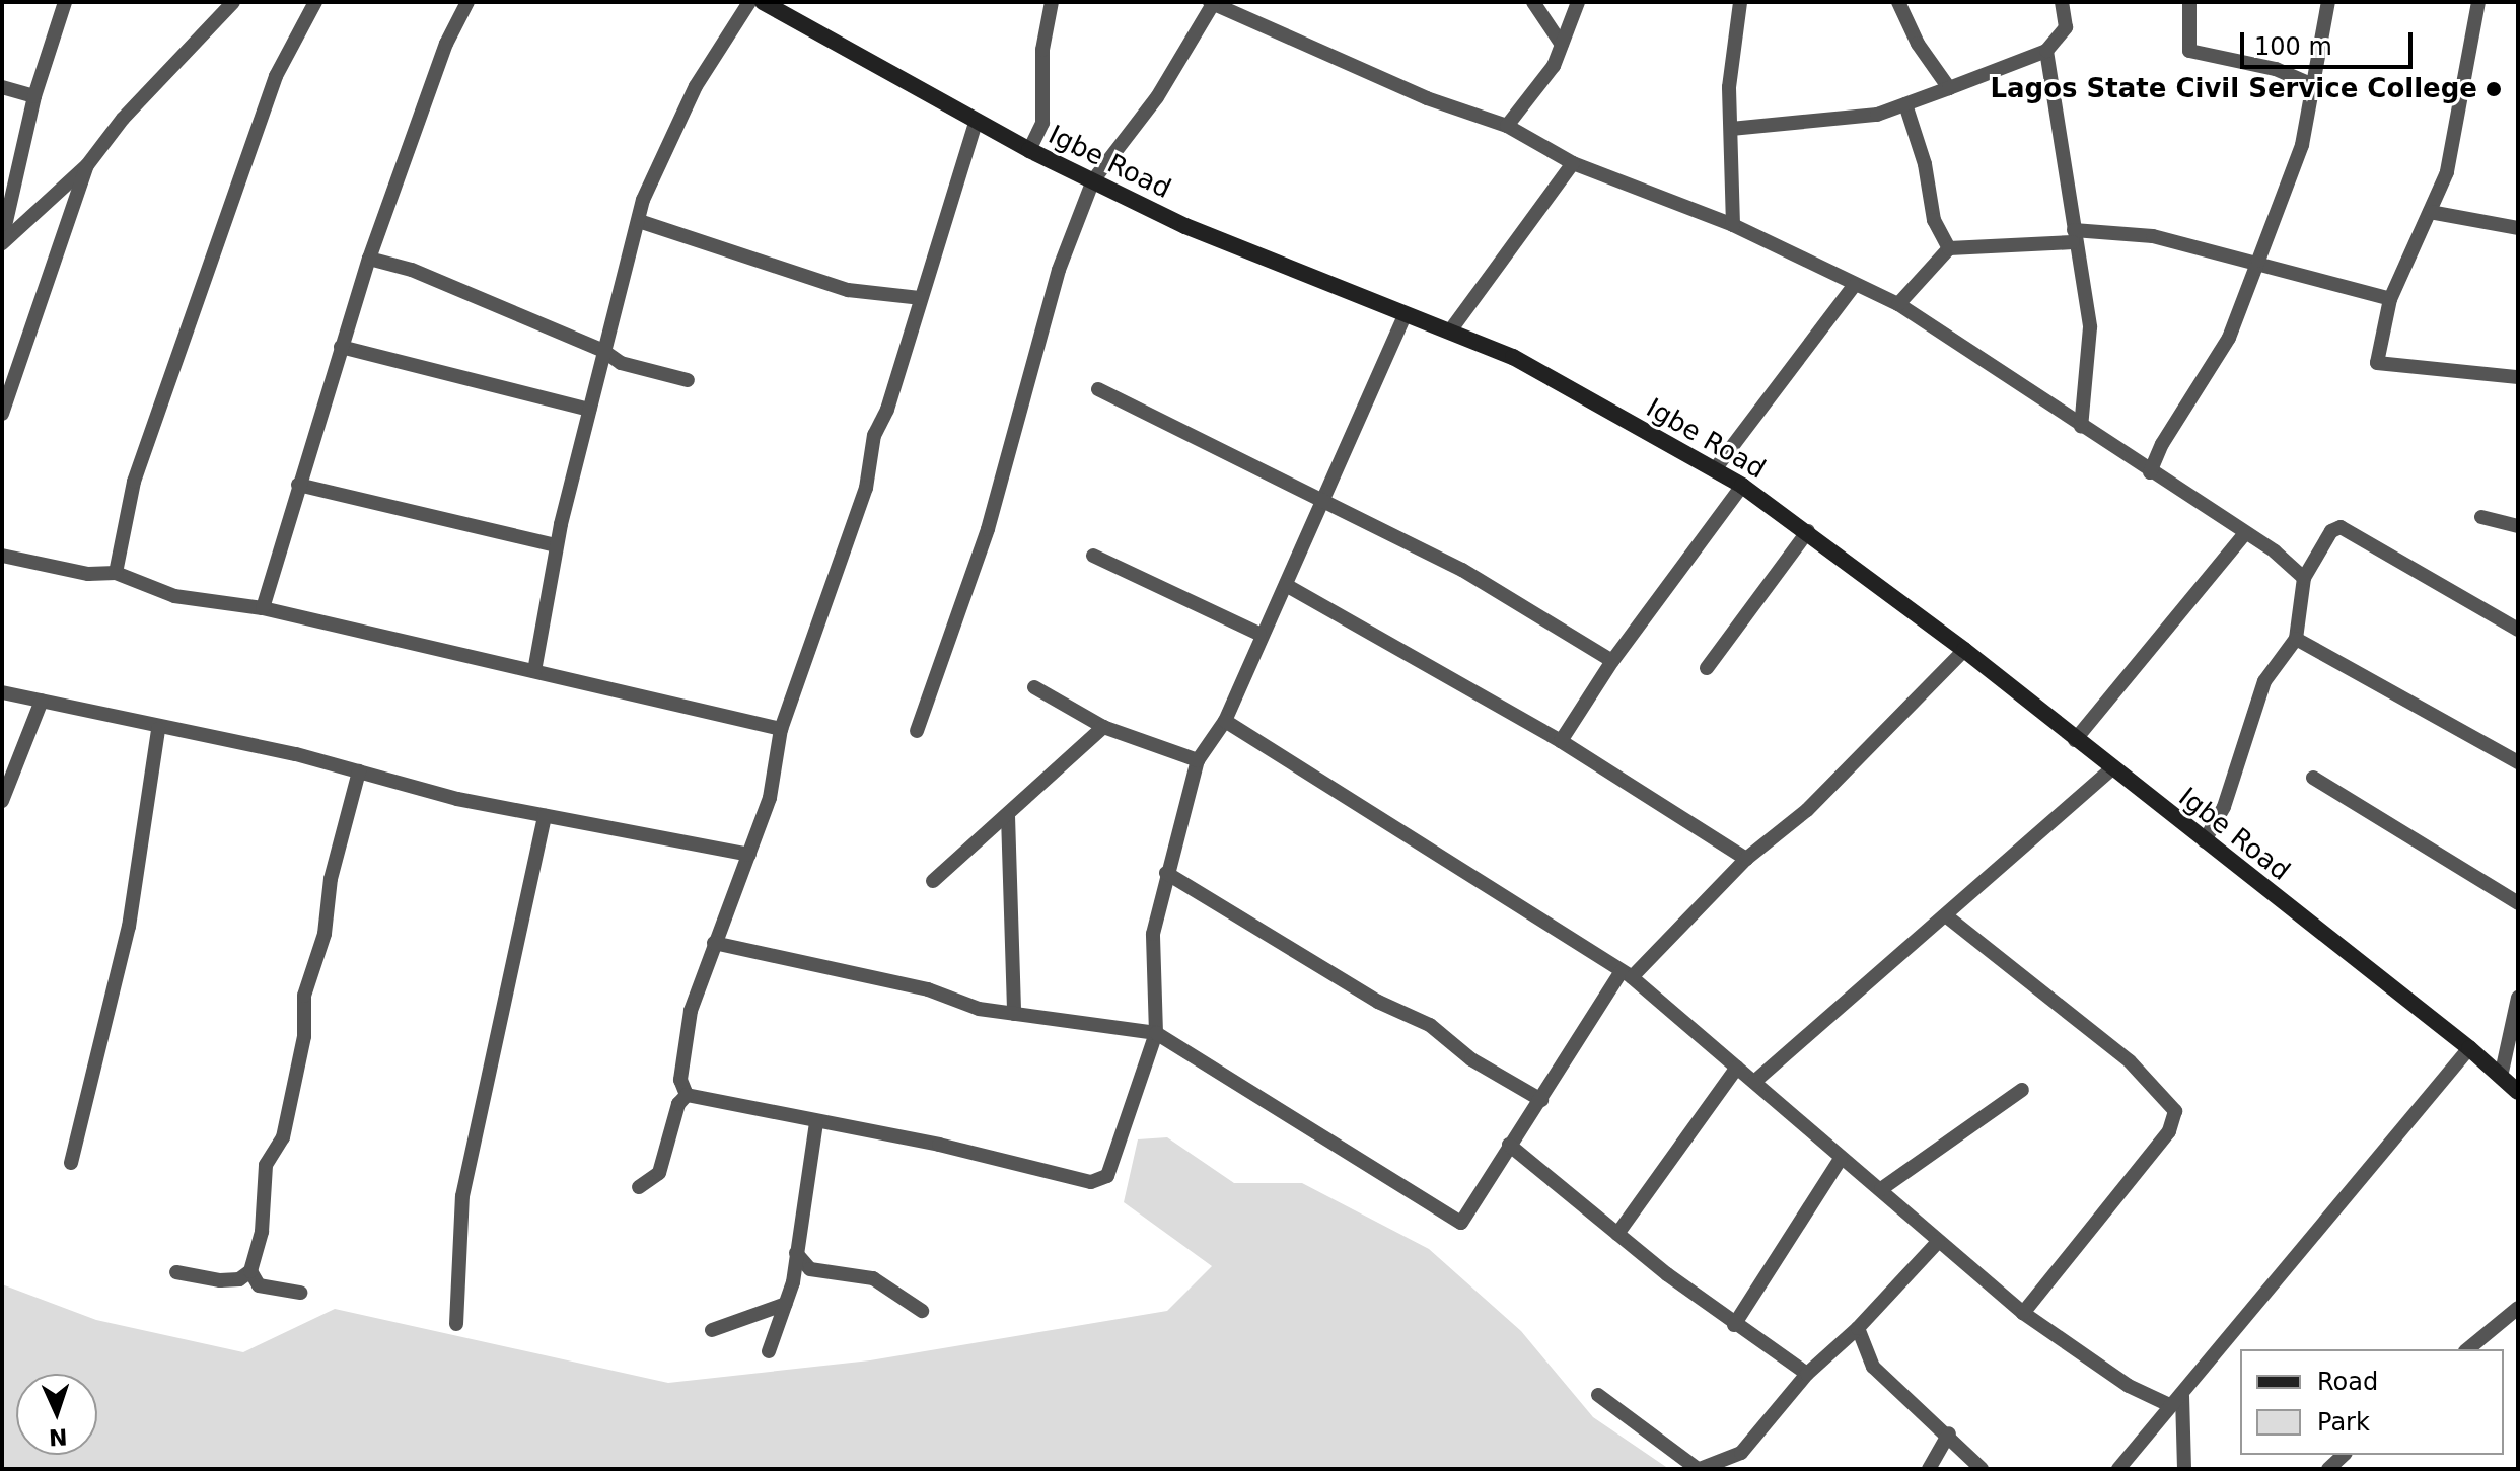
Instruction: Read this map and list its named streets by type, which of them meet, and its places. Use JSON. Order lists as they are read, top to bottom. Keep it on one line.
{"streets":{"street":["Igbe Road"]},"places":["Lagos State Civil Service College"],"legend":["Road","Park"],"scale_bar":"100 m","north":"bottom"}
